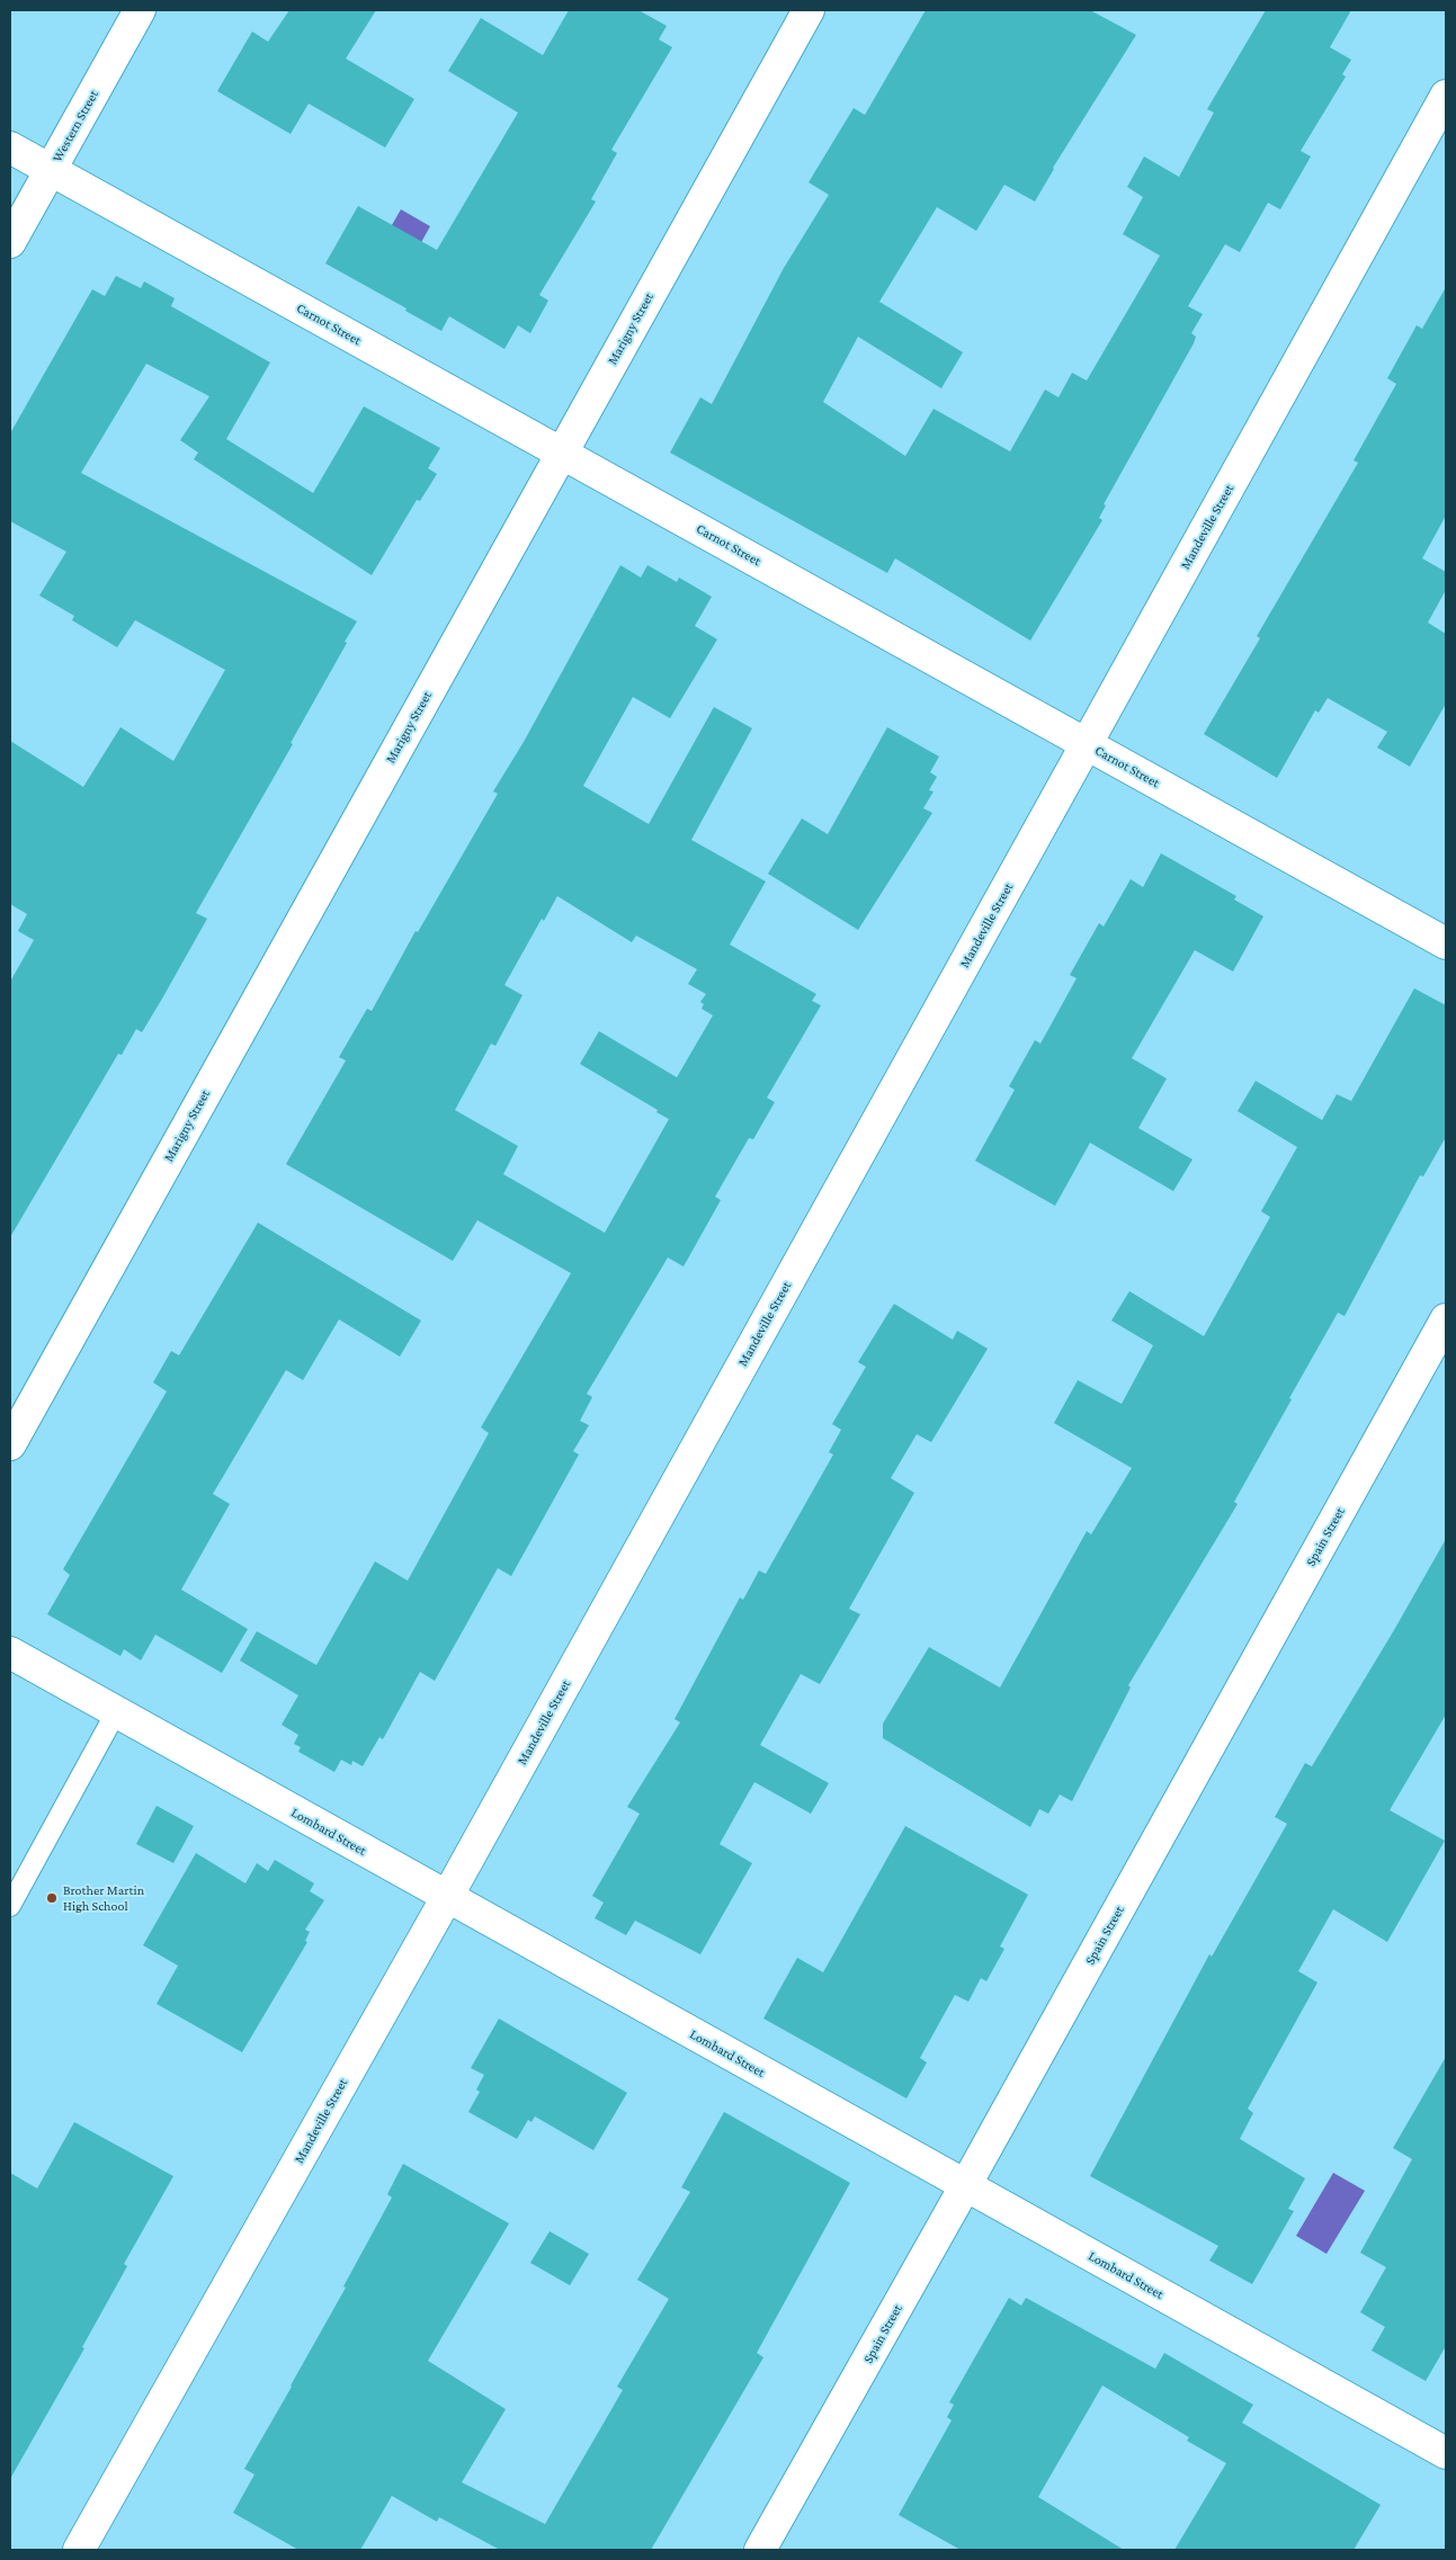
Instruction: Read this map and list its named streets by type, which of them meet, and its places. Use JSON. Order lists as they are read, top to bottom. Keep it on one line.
{"streets":{"street":["Western Street","Carnot Street","Marigny Street","Mandeville Street","Spain Street","Lombard Street"]},"crossings":[["Western Street","Carnot Street"],["Carnot Street","Marigny Street"],["Carnot Street","Mandeville Street"],["Mandeville Street","Lombard Street"],["Spain Street","Lombard Street"]],"places":["Brother Martin High School"]}
